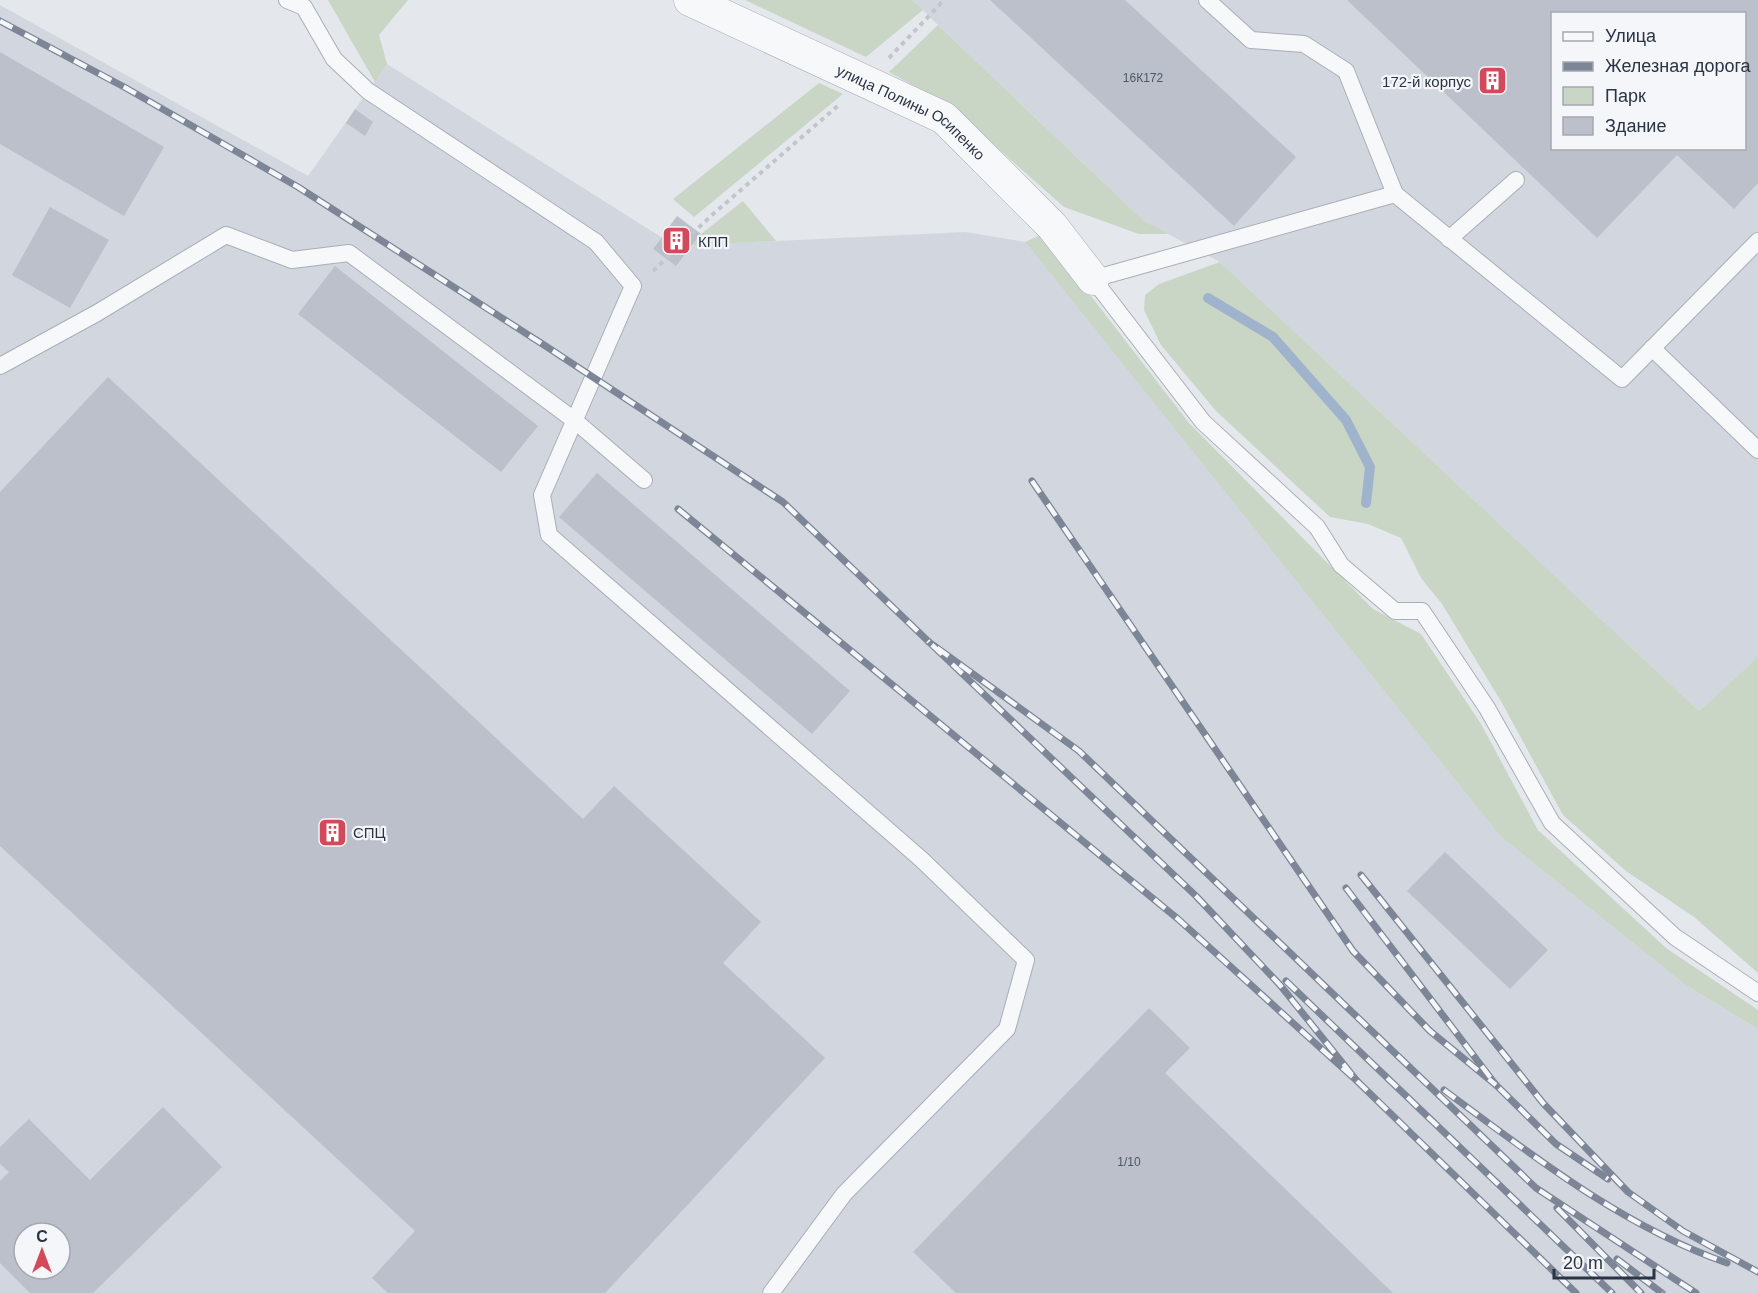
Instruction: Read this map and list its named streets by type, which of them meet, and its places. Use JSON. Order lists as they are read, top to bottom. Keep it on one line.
{"streets":{"street":["улица Полины Осипенко"]},"places":{"building":["172-й корпус","КПП","СПЦ"]},"house_numbers":["16К172","1/10"],"legend":["Улица","Железная дорога","Парк","Здание"],"scale_bar":"20 m","north":"top"}
